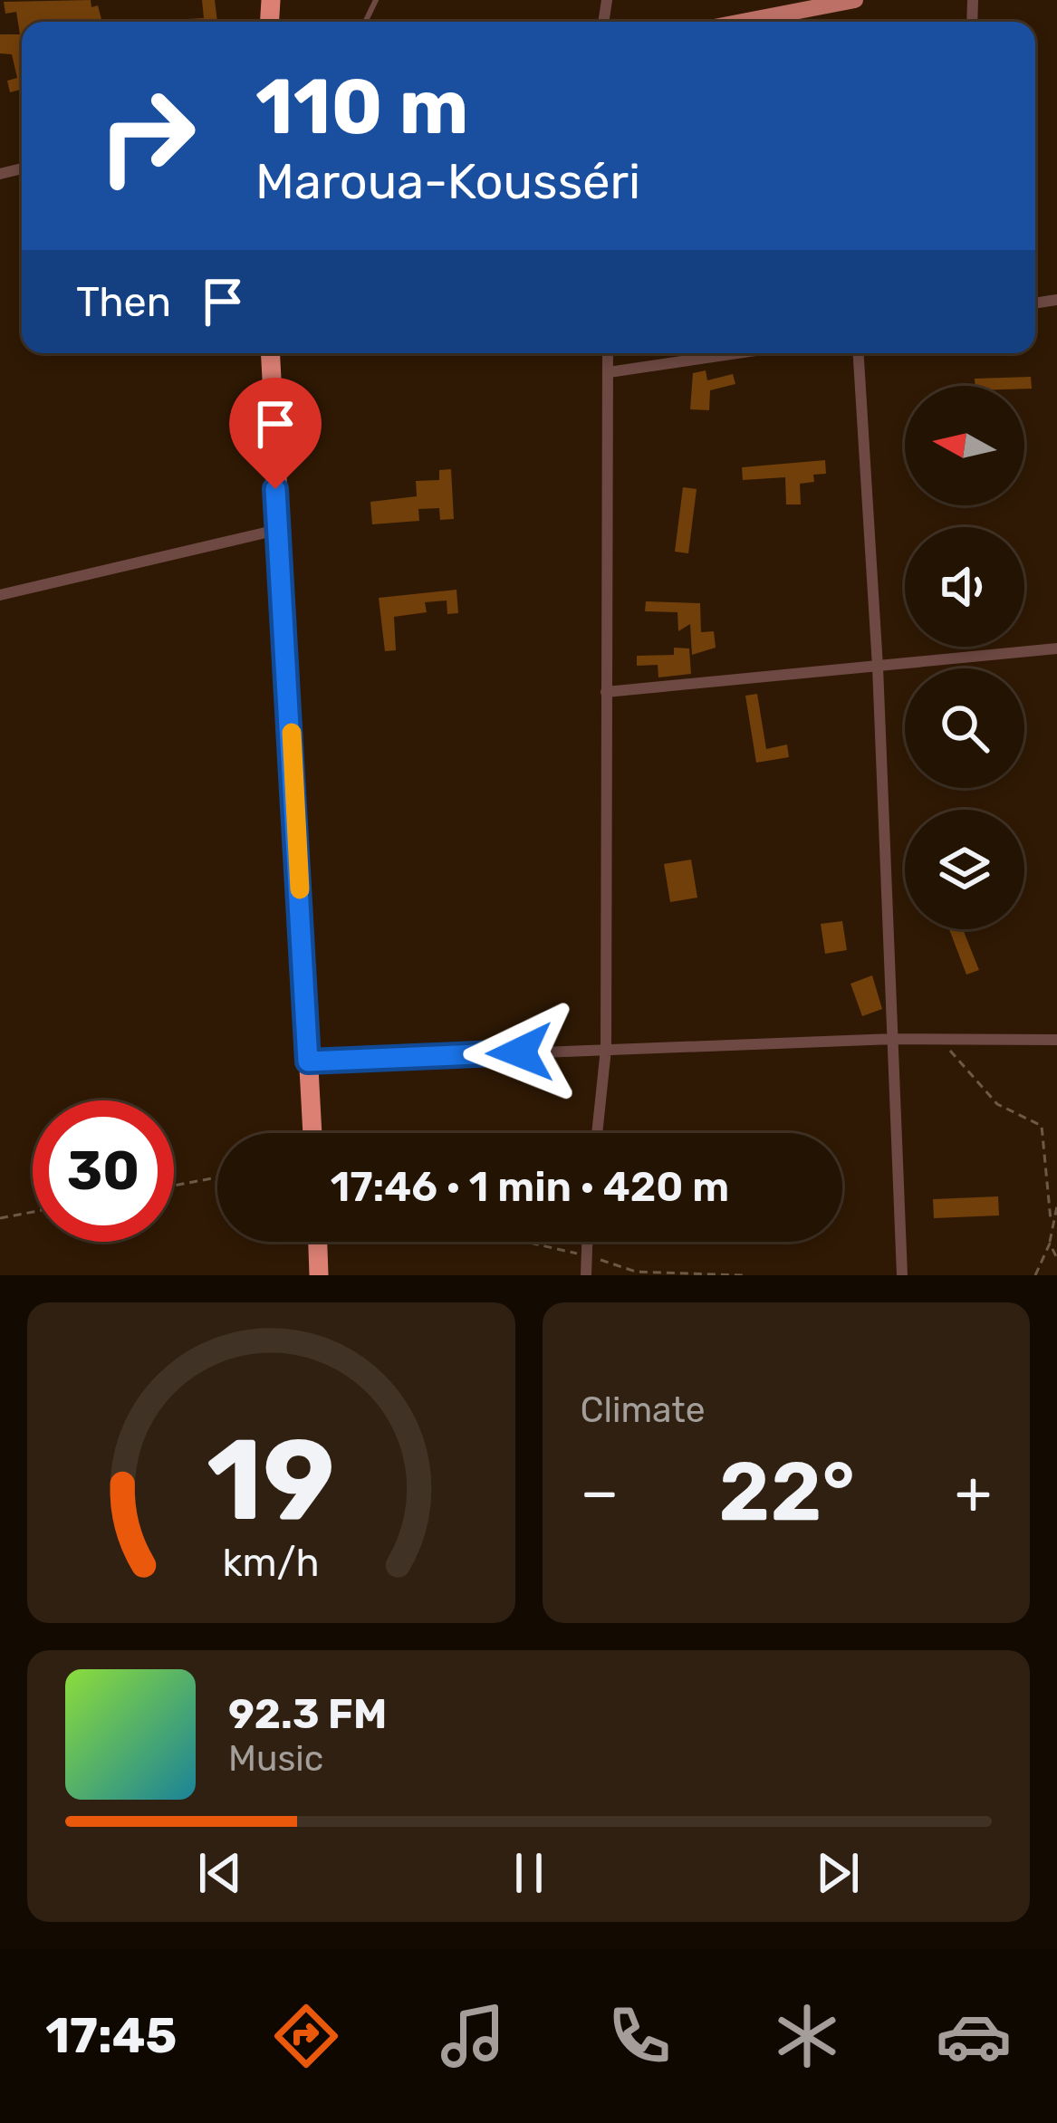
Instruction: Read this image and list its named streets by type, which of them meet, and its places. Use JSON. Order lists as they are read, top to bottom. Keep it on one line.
{"north":"left","page":{"turn":["110 m","Maroua-Kousséri"],"then":"Then","limit":"30","trip":"17:46 · 1 min · 420 m","tile":"Climate","heat":["−","22°","+"],"song":["92.3 FM","Music"],"tabs":"17:45","gauge":["19","km/h"]}}
